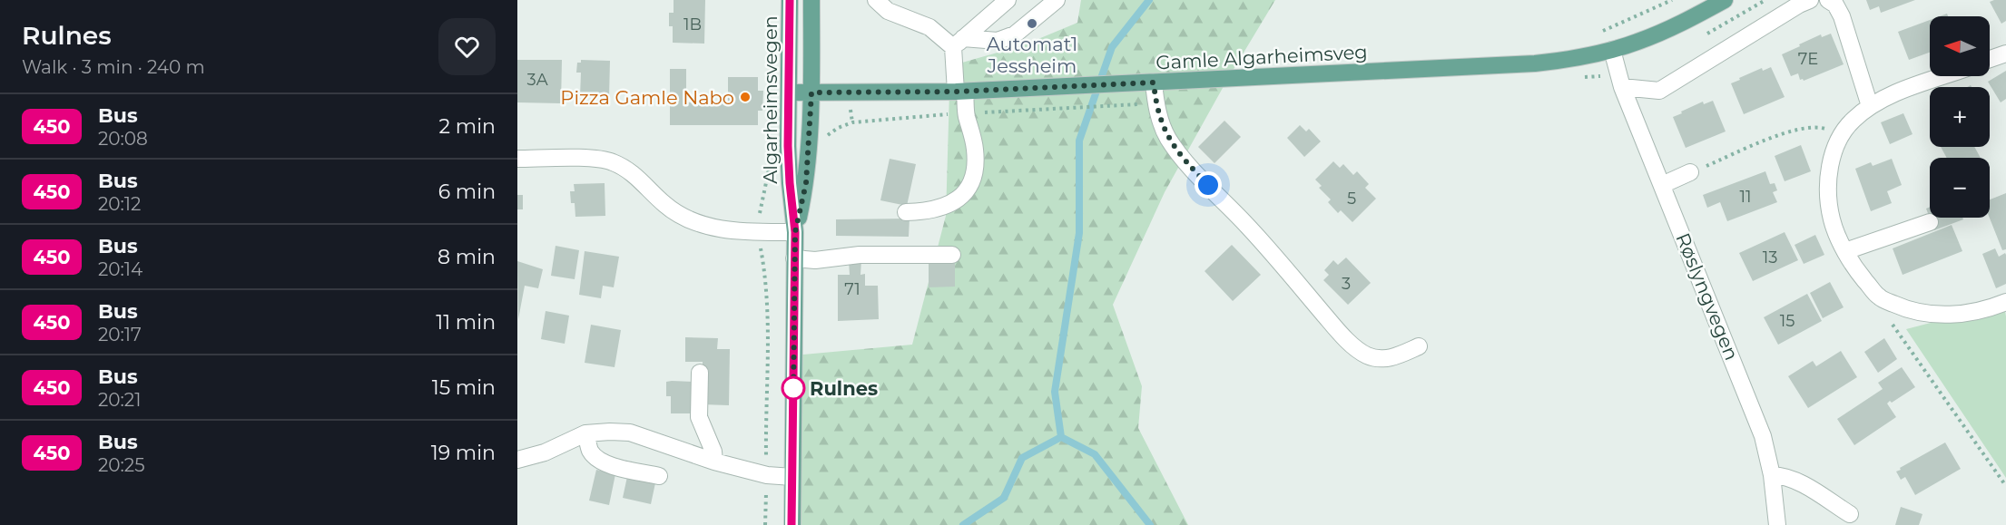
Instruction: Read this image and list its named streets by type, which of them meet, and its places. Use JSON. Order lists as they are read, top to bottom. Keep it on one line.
{"streets":{"main road":["Gamle Algarheimsveg","Algarheimsvegen"],"street":["Røslyngvegen"]},"crossings":[["Gamle Algarheimsveg","Algarheimsvegen"],["Gamle Algarheimsveg","Røslyngvegen"]],"places":["Automat1 Jessheim","Pizza Gamle Nabo","Rulnes"],"lines":["bus line 450"],"house_numbers":["1B","7E","3A","11","5","13","3","71","15"],"north":"left","page":{"heading":["Rulnes","Walk · 3 min · 240 m"],"map_buttons":["+","−"],"list":[{"mark":"450","name":"Bus","note":"20:08","value":"2 min"},{"mark":"450","name":"Bus","note":"20:12","value":"6 min"},{"mark":"450","name":"Bus","note":"20:14","value":"8 min"},{"mark":"450","name":"Bus","note":"20:17","value":"11 min"},{"mark":"450","name":"Bus","note":"20:21","value":"15 min"},{"mark":"450","name":"Bus","note":"20:25","value":"19 min"}]}}
